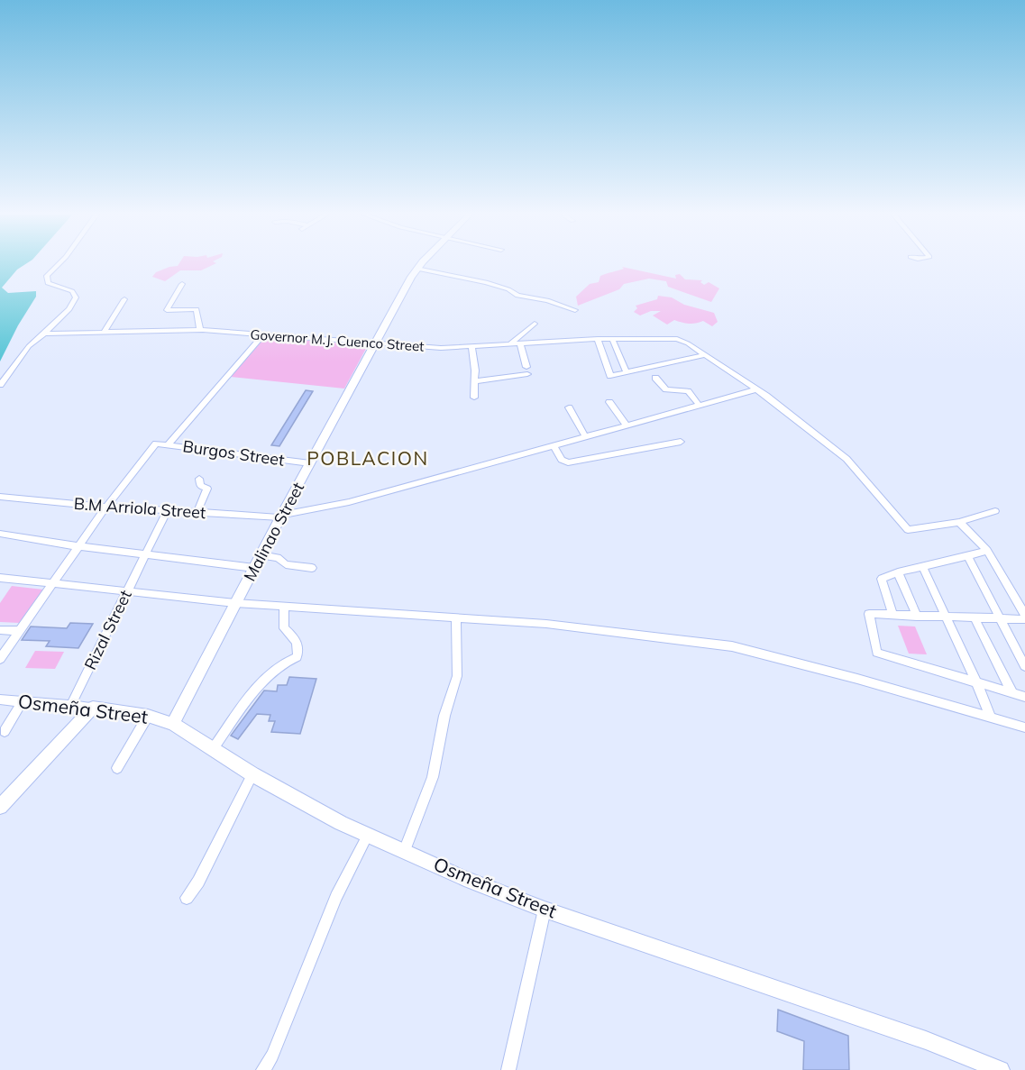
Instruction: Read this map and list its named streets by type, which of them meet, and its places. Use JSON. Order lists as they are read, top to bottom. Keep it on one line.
{"streets":{"main road":["Malinao Street","Osmeña Street"],"street":["Governor M.J. Cuenco Street","Burgos Street","B.M Arriola Street","Rizal Street"]},"crossings":[["Governor M.J. Cuenco Street","Malinao Street"],["Burgos Street","B.M Arriola Street"],["Burgos Street","Malinao Street"],["B.M Arriola Street","Malinao Street"],["B.M Arriola Street","Rizal Street"],["Malinao Street","Osmeña Street"],["Rizal Street","Osmeña Street"]],"districts":["POBLACION"]}
